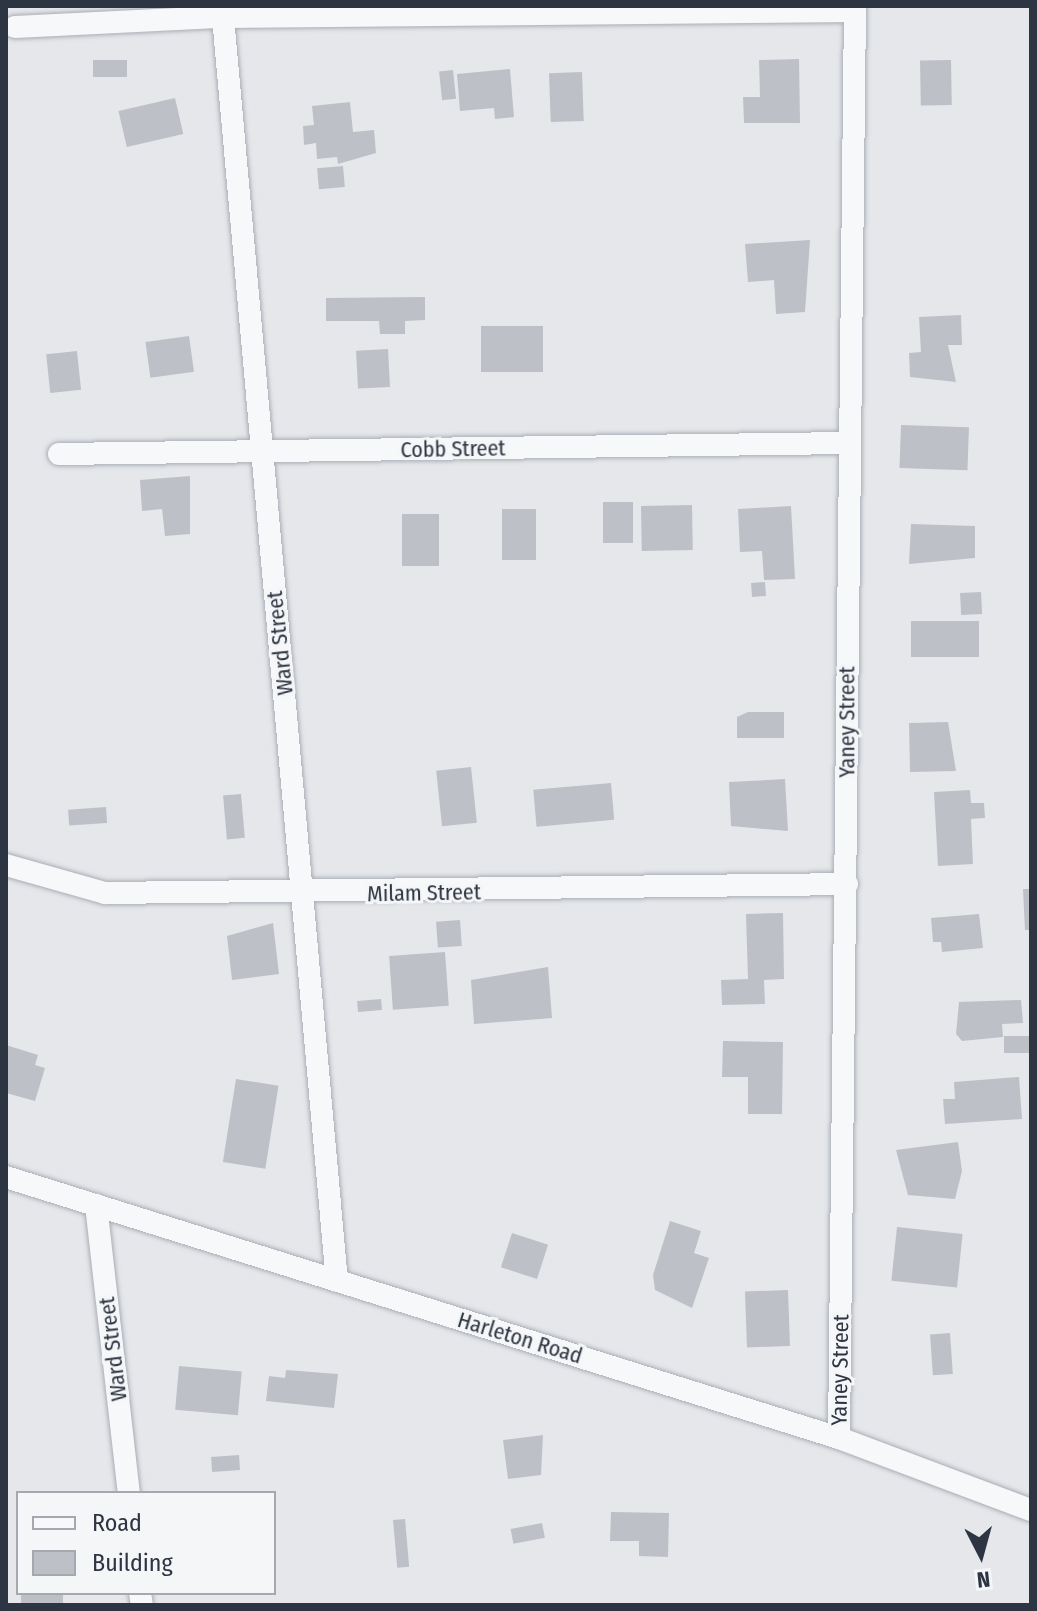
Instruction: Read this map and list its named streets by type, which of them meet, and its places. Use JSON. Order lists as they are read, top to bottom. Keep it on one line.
{"streets":{"street":["Cobb Street","Ward Street","Yaney Street","Milam Street","Harleton Road"]},"crossings":[["Cobb Street","Ward Street"],["Cobb Street","Yaney Street"],["Ward Street","Milam Street"],["Ward Street","Harleton Road"],["Yaney Street","Milam Street"],["Yaney Street","Harleton Road"]],"legend":["Road","Building"],"north":"bottom"}
